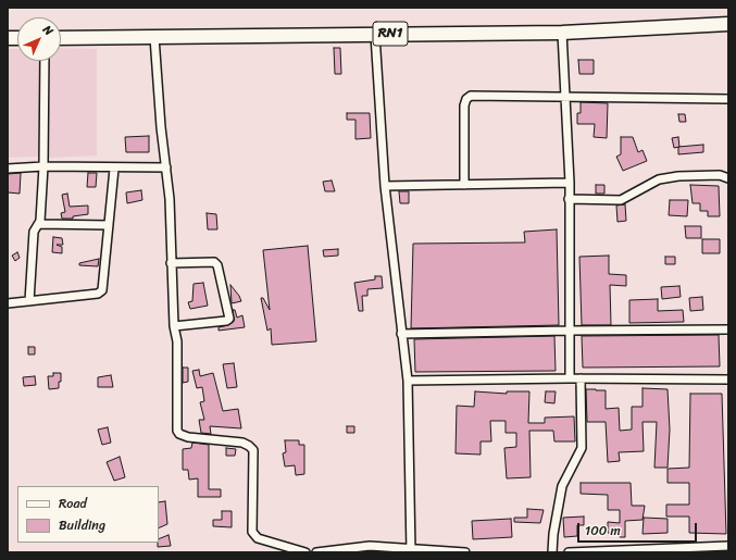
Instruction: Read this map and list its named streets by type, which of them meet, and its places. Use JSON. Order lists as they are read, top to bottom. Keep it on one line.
{"streets":{"highway":["RN1"]},"legend":["Road","Building"],"scale_bar":"100 m","north":"top right"}
